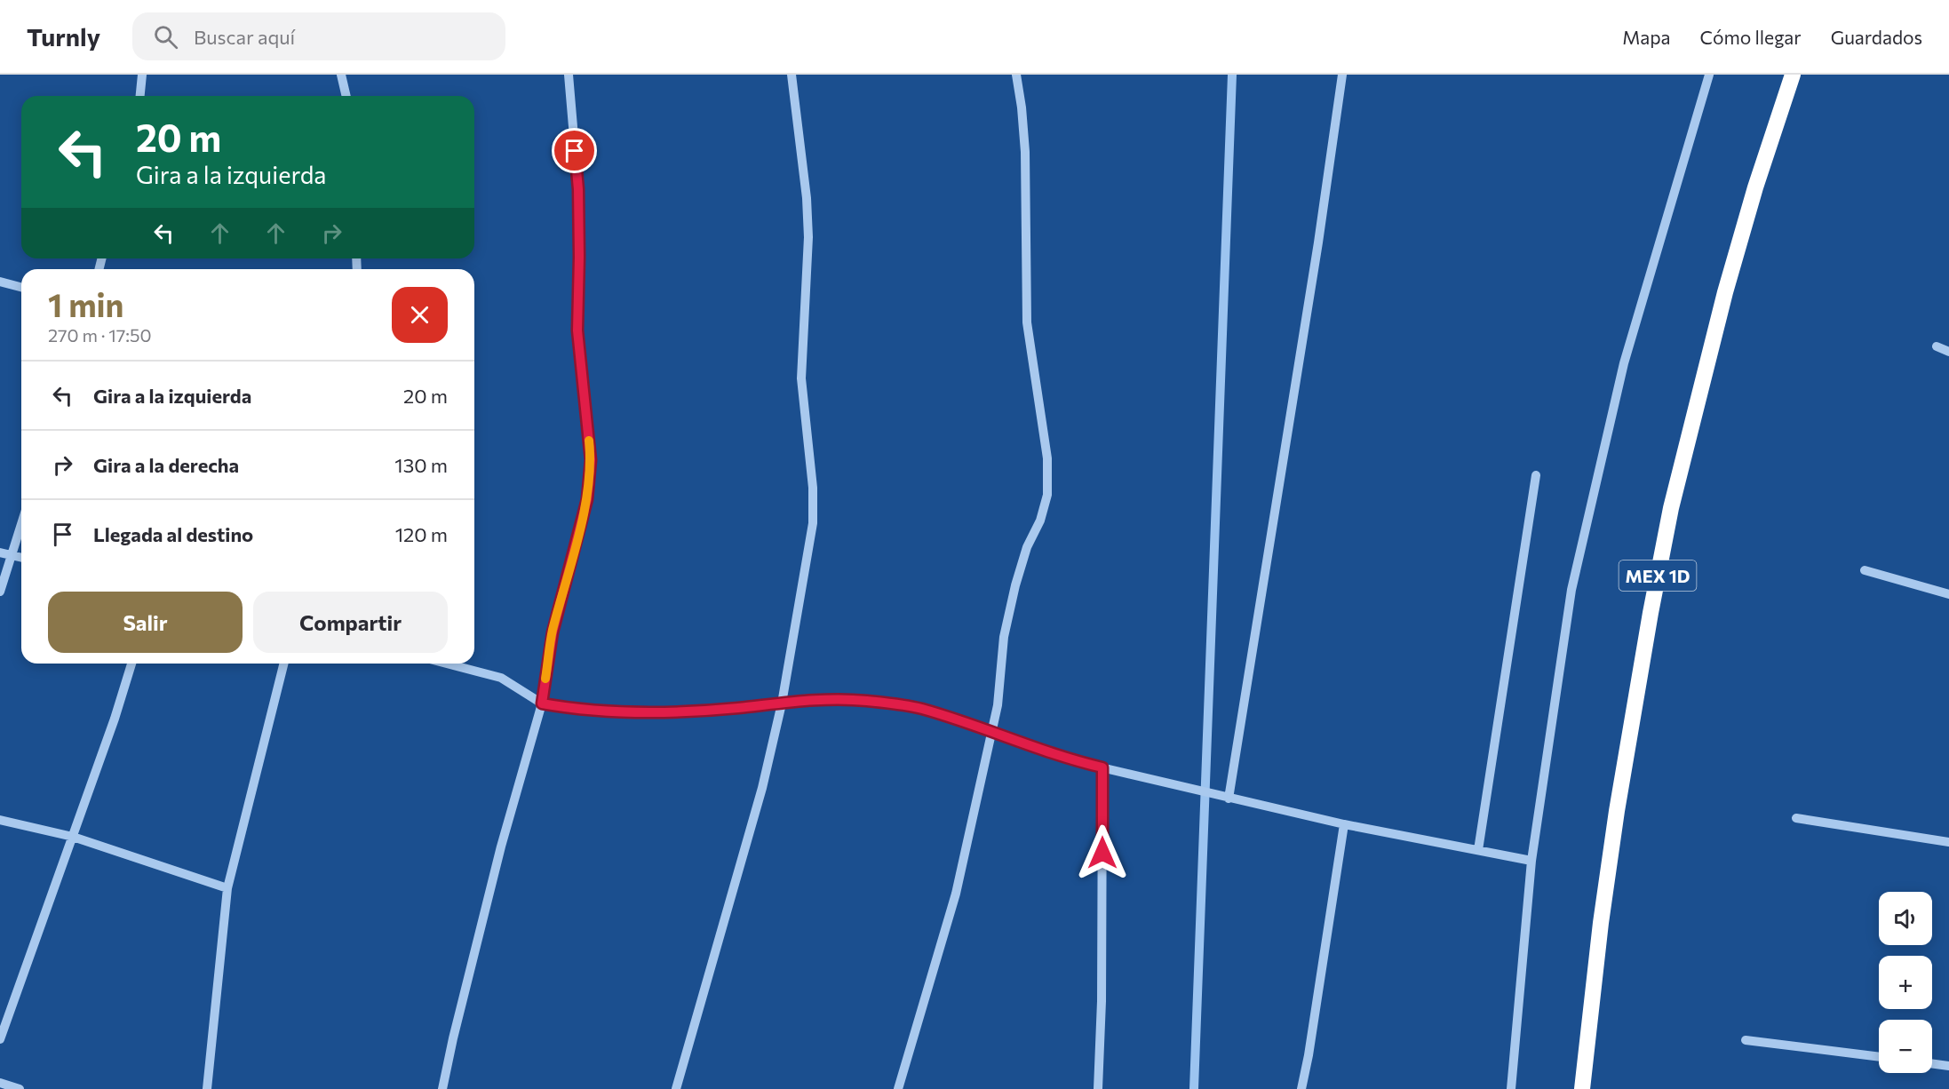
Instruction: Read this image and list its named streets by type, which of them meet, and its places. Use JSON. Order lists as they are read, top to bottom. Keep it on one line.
{"streets":{"highway":["MEX 1D"]},"page":{"header":"Turnly","search":"Buscar aquí","nav":["Mapa","Cómo llegar","Guardados"],"turn":["20 m","Gira a la izquierda"],"heading":["1 min","270 m · 17:50"],"list":[{"name":"Gira a la izquierda","value":"20 m"},{"name":"Gira a la derecha","value":"130 m"},{"name":"Llegada al destino","value":"120 m"}],"buttons":["Salir","Compartir"],"map_buttons":["+","−"]}}
